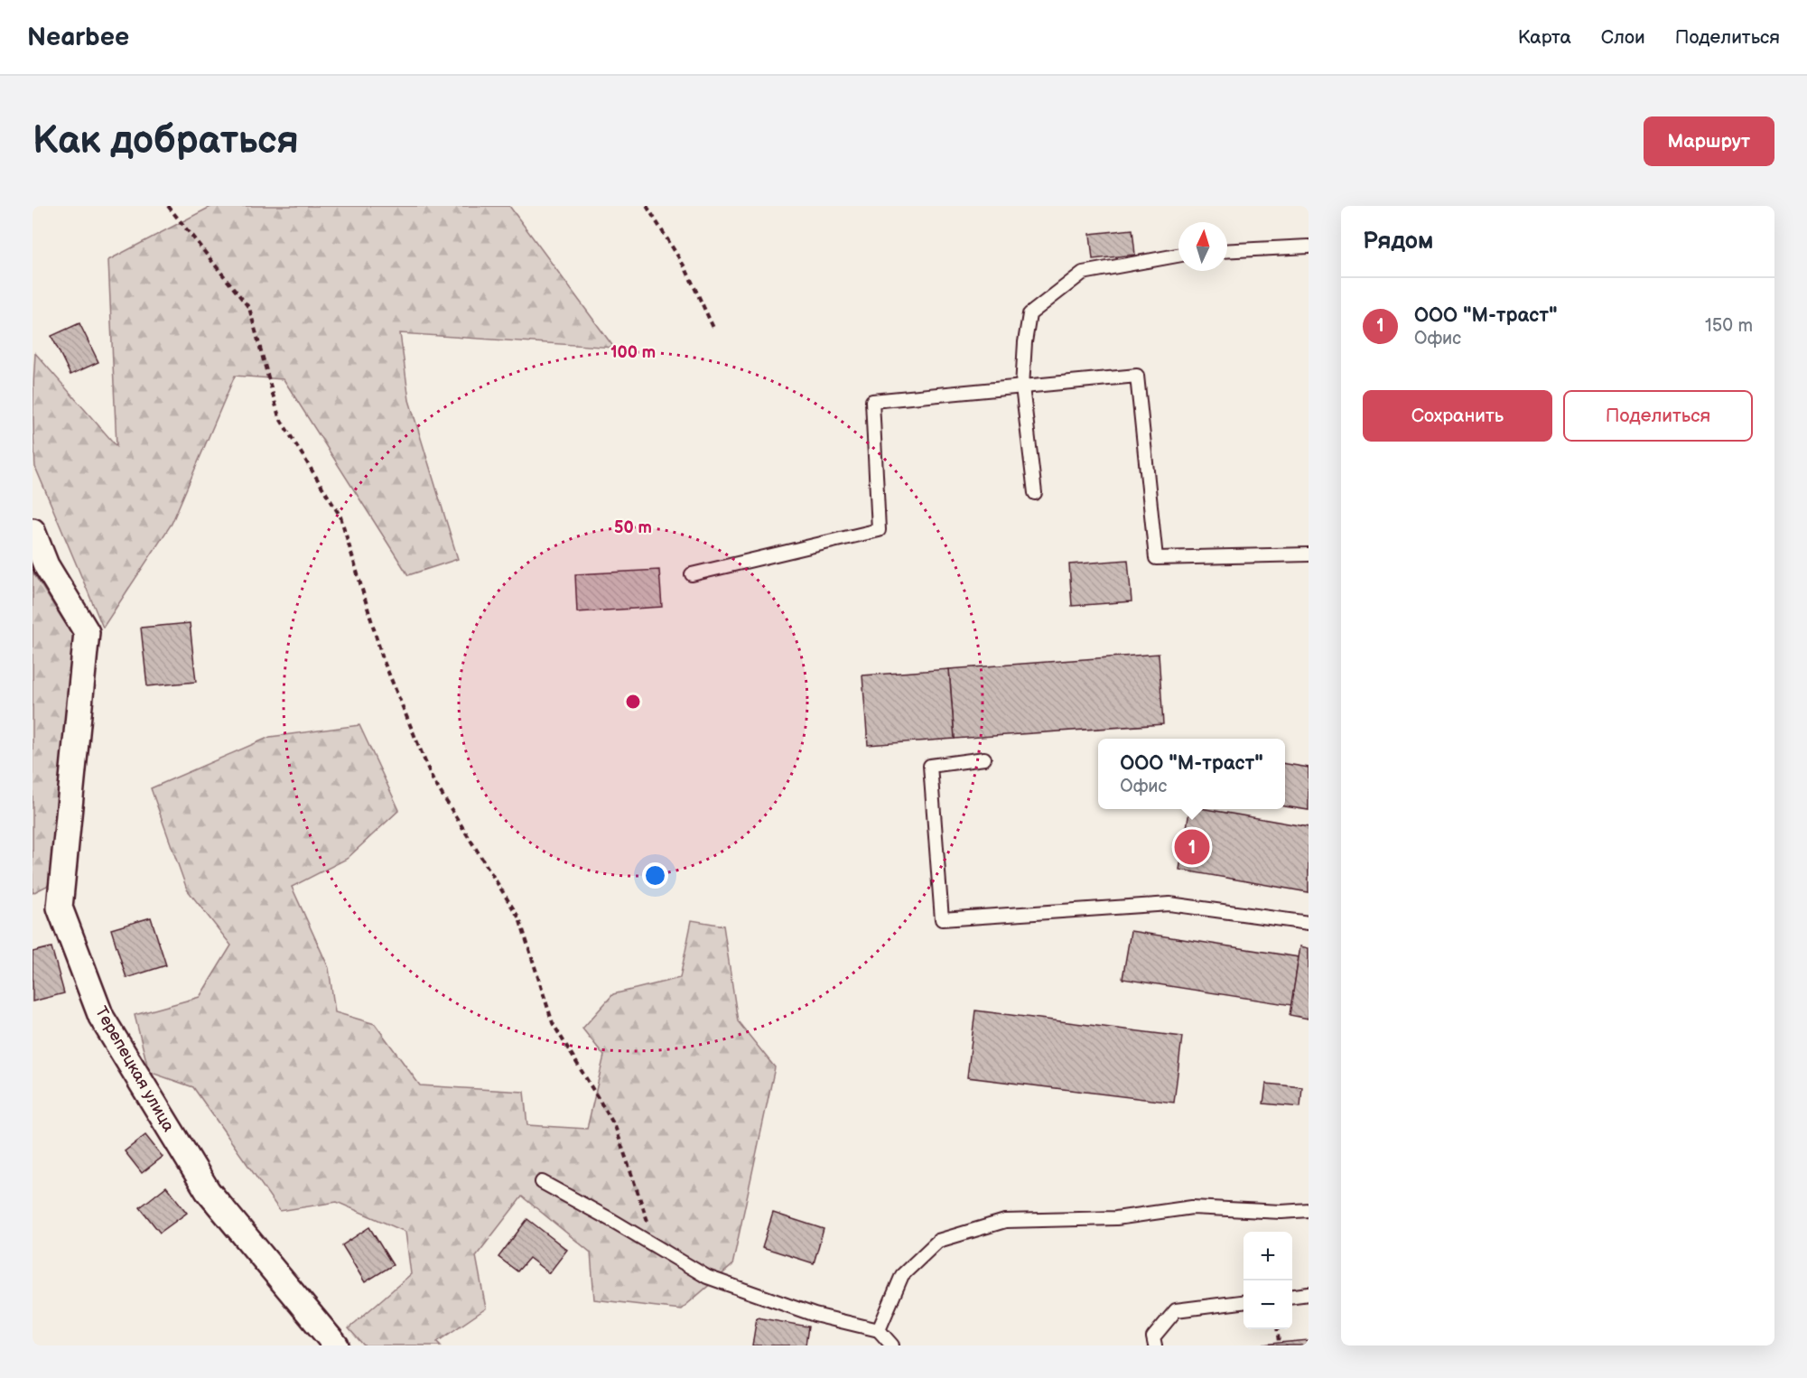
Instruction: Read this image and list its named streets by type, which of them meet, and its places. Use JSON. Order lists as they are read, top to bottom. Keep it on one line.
{"streets":{"street":["Терепецкая улица"]},"north":"top","page":{"header":"Nearbee","nav":["Карта","Слои","Поделиться"],"buttons":["Маршрут",["Сохранить","Поделиться"]],"title":"Как добраться","heading":"Рядом","list":[{"mark":"1","name":"ООО \"М-траст\"","note":"Офис","value":"150 m"}],"popup":["ООО \"М-траст\"","Офис"],"pins":"1","map_buttons":["+","−"]},"rings":["100 m","50 m"]}
